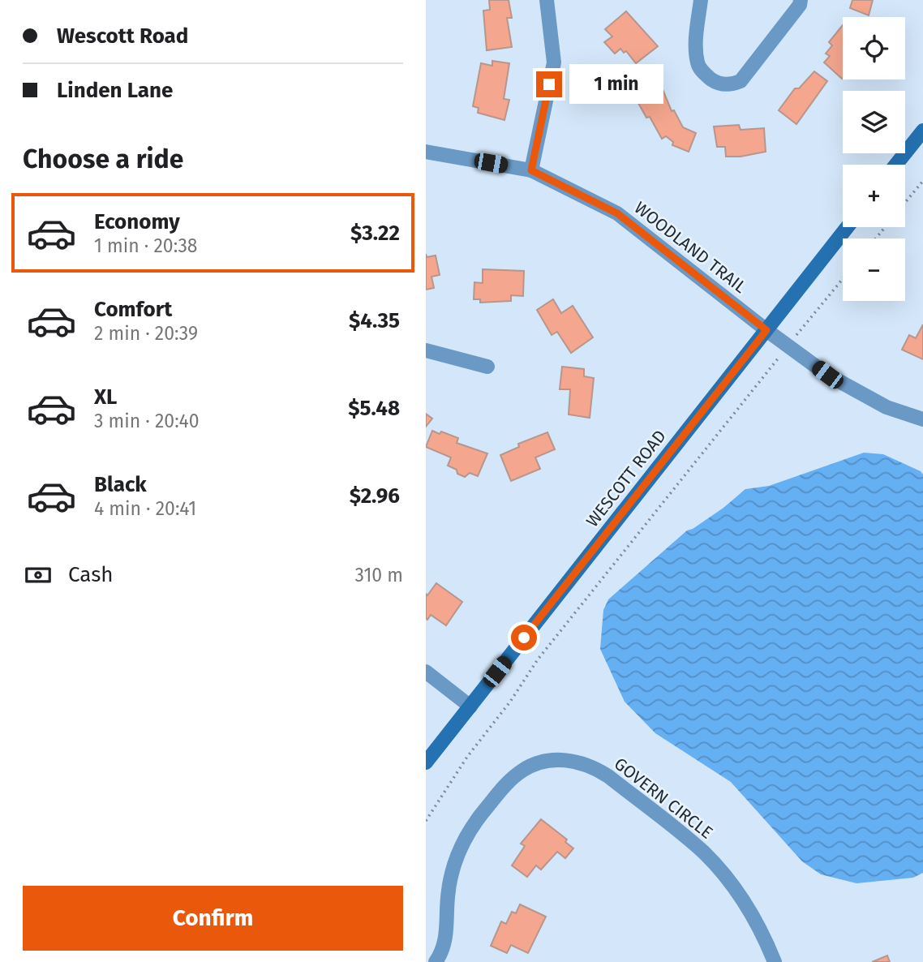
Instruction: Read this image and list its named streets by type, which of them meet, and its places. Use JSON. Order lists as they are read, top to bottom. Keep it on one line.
{"streets":{"street":["WOODLAND TRAIL","WESCOTT ROAD","GOVERN CIRCLE"]},"crossings":[["WOODLAND TRAIL","WESCOTT ROAD"]],"page":{"banner":["Wescott Road","Linden Lane"],"map_buttons":["+","−"],"bubble":"1 min","heading":"Choose a ride","list":[{"name":"Economy","note":"1 min · 20:38","value":"$3.22"},{"name":"Comfort","note":"2 min · 20:39","value":"$4.35"},{"name":"XL","note":"3 min · 20:40","value":"$5.48"},{"name":"Black","note":"4 min · 20:41","value":"$2.96"}],"pay":["Cash","310 m"],"buttons":"Confirm"}}
